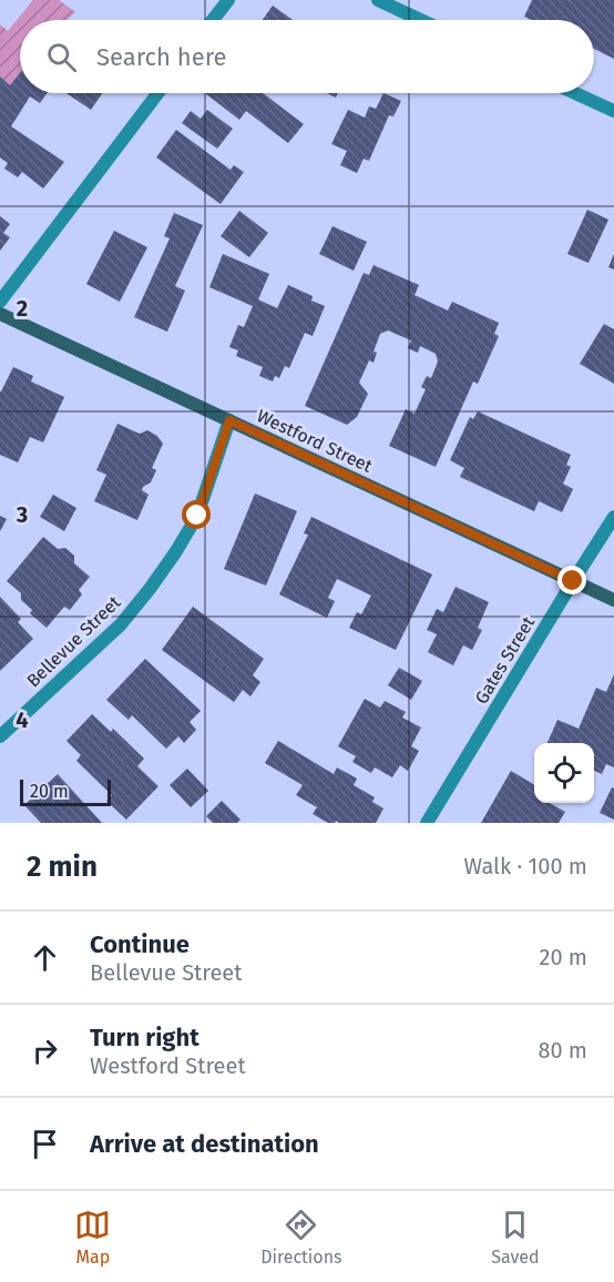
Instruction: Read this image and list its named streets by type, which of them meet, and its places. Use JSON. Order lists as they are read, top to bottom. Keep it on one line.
{"streets":{"main road":["Westford Street"],"street":["Bellevue Street","Gates Street"]},"crossings":[["Westford Street","Bellevue Street"],["Westford Street","Gates Street"]],"scale_bar":"20 m","page":{"search":"Search here","scale":"20 m","heading":["2 min","Walk · 100 m"],"list":[["Continue","Bellevue Street","20 m"],["Turn right","Westford Street","80 m"],"Arrive at destination"],"nav":["Map","Directions","Saved"]},"grid":{"rows":["2","3","4"]}}
